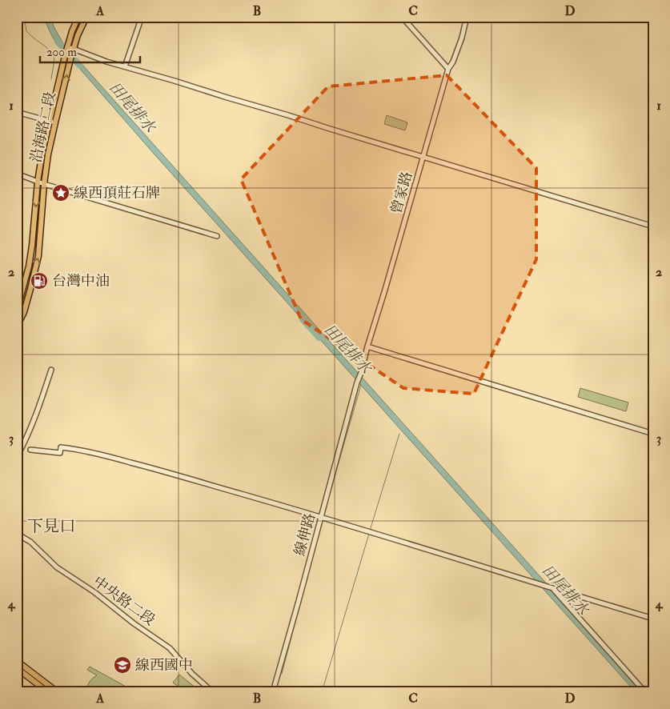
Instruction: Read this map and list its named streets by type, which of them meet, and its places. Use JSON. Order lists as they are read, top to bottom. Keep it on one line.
{"streets":{"main road":["沿海路二段"],"street":["曾家路","線伸路","中央路二段"]},"crossings":[["曾家路","線伸路"]],"districts":["下見口"],"water":["田尾排水"],"places":{"place":["線西頂莊石牌"],"fuel station":["台灣中油"],"school or university":["線西國中"]},"scale_bar":"200 m","grid":{"columns":["A","B","C","D"],"rows":["1","2","3","4"]}}
